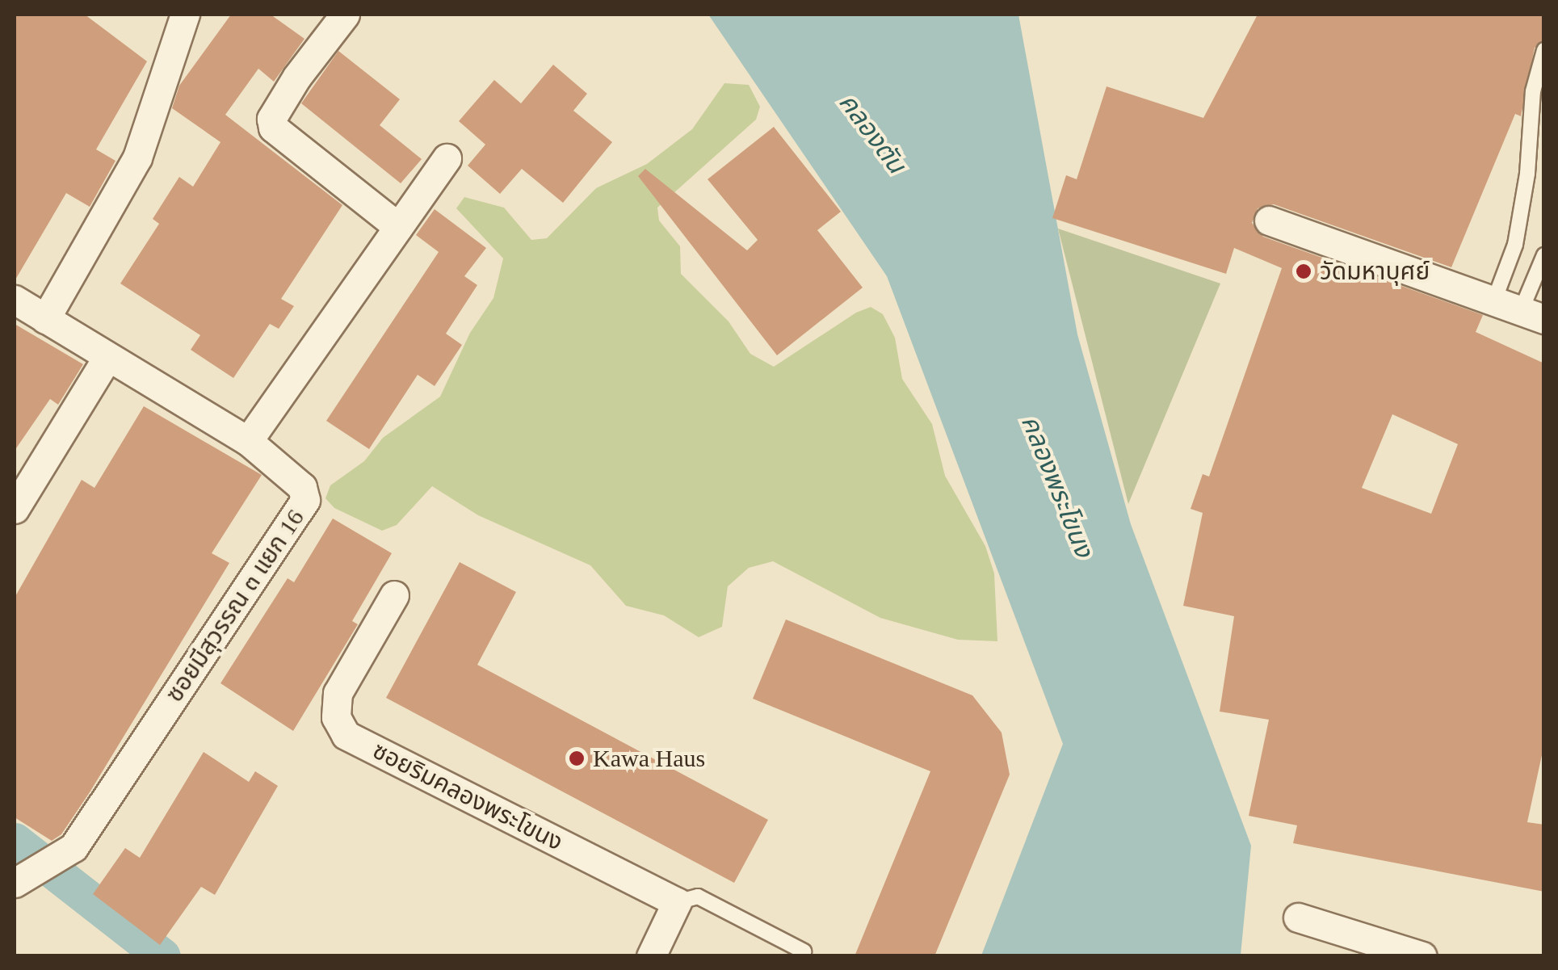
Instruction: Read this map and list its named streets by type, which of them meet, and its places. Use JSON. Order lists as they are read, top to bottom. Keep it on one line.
{"streets":{"street":["ซอยมีสุวรรณ ๓ แยก 16","ซอยริมคลองพระโขนง"]},"water":["คลองตัน","คลองพระโขนง"],"places":["วัดมหาบุศย์","Kawa Haus"]}
